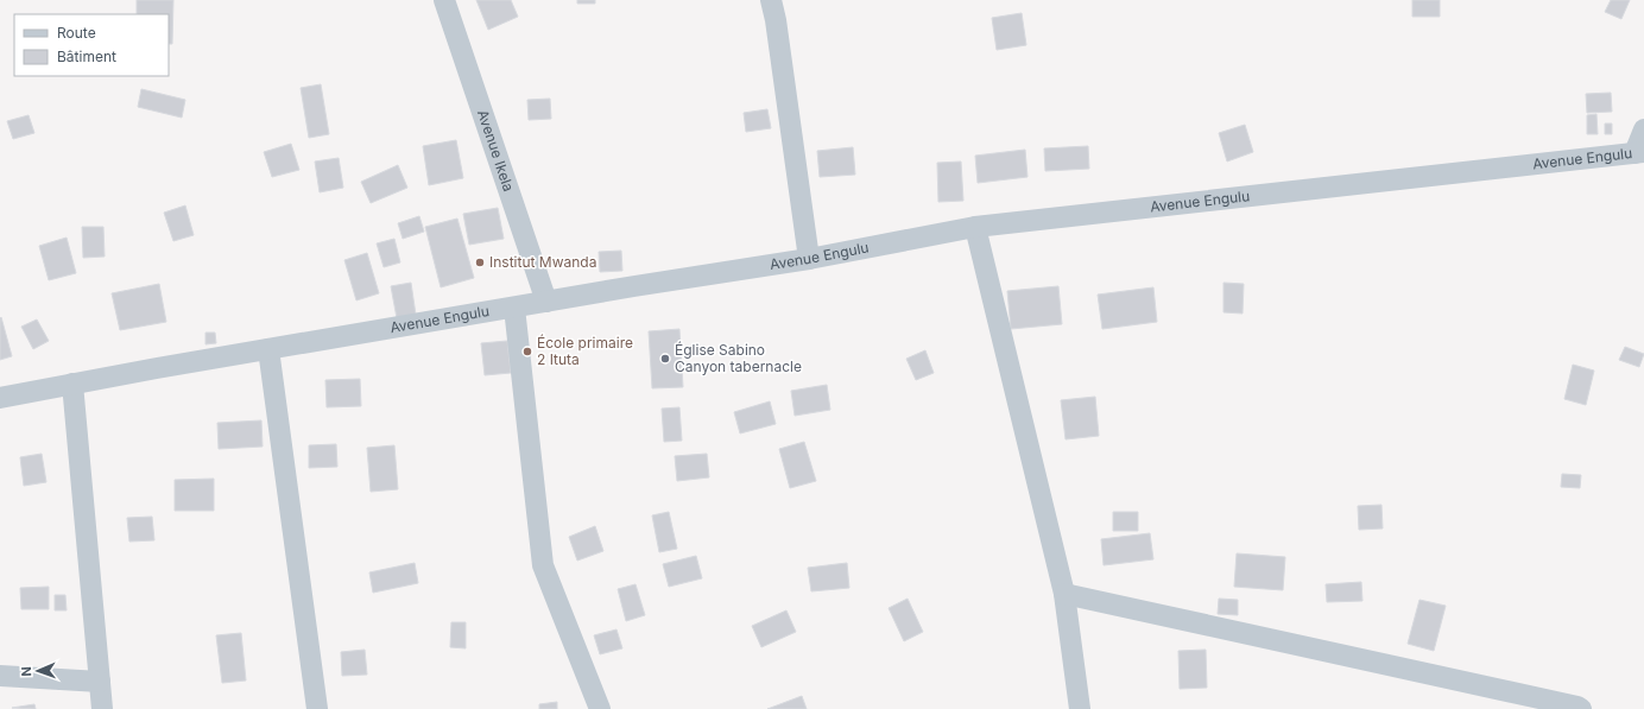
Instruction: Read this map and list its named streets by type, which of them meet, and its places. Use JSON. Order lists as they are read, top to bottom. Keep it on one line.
{"streets":{"street":["Avenue Ikela","Avenue Engulu"]},"crossings":[["Avenue Ikela","Avenue Engulu"]],"places":["Institut Mwanda","École primaire 2 Ituta","Église Sabino Canyon tabernacle"],"legend":["Route","Bâtiment"],"north":"left"}
